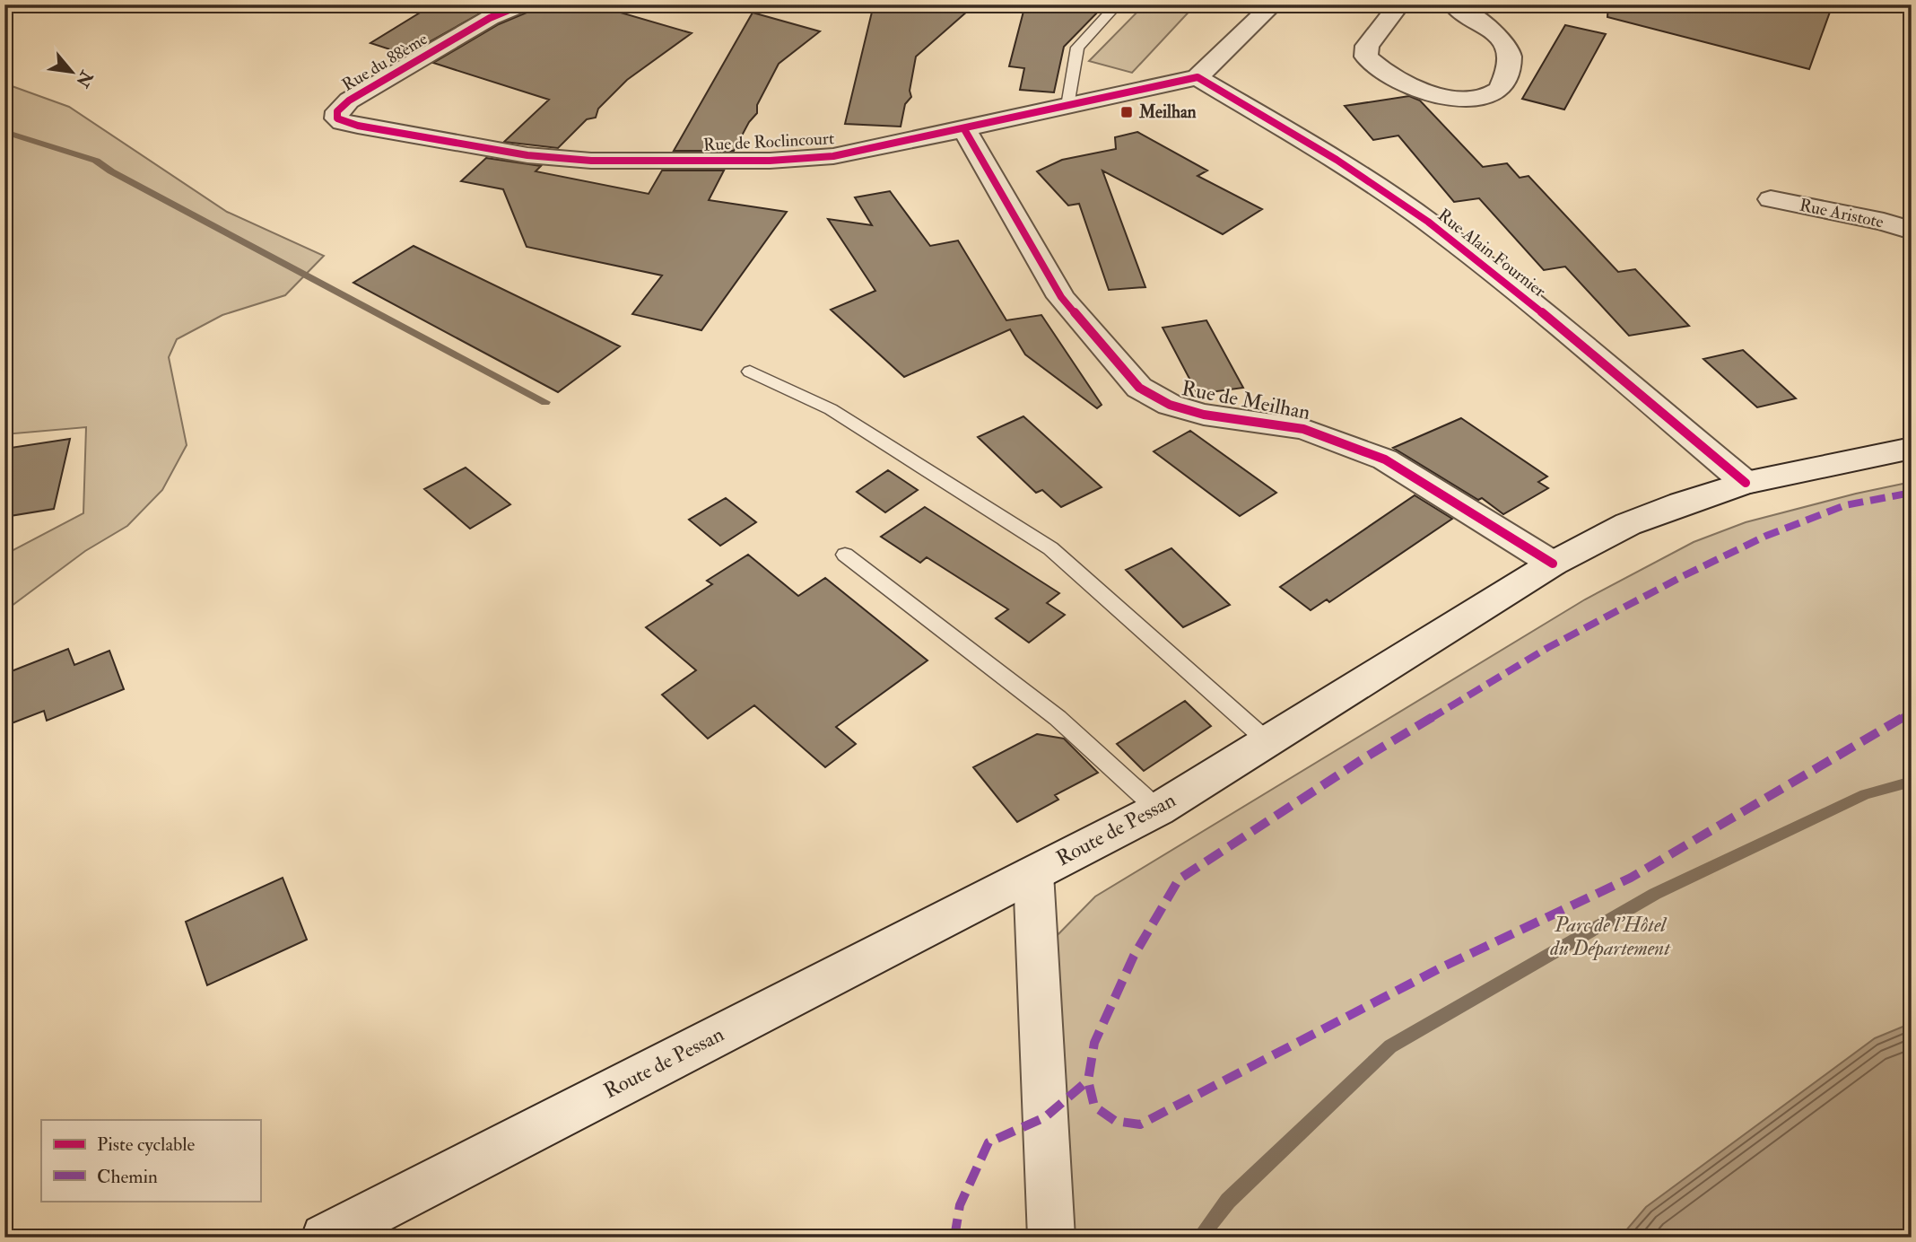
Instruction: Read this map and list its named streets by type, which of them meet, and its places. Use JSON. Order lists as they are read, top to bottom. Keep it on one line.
{"streets":{"street":["Rue du 88ème","Rue de Roclincourt","Rue Aristote","Rue Alain Fournier","Rue de Meilhan","Route de Pessan"]},"crossings":[["Rue du 88ème","Rue de Roclincourt"],["Rue de Roclincourt","Rue Alain Fournier"],["Rue de Roclincourt","Rue de Meilhan"],["Rue Alain Fournier","Route de Pessan"],["Rue de Meilhan","Route de Pessan"]],"parks":["Parc de l'Hôtel du Département"],"places":{"transit":["Meilhan"]},"legend":["Piste cyclable","Chemin"],"north":"bottom right"}
